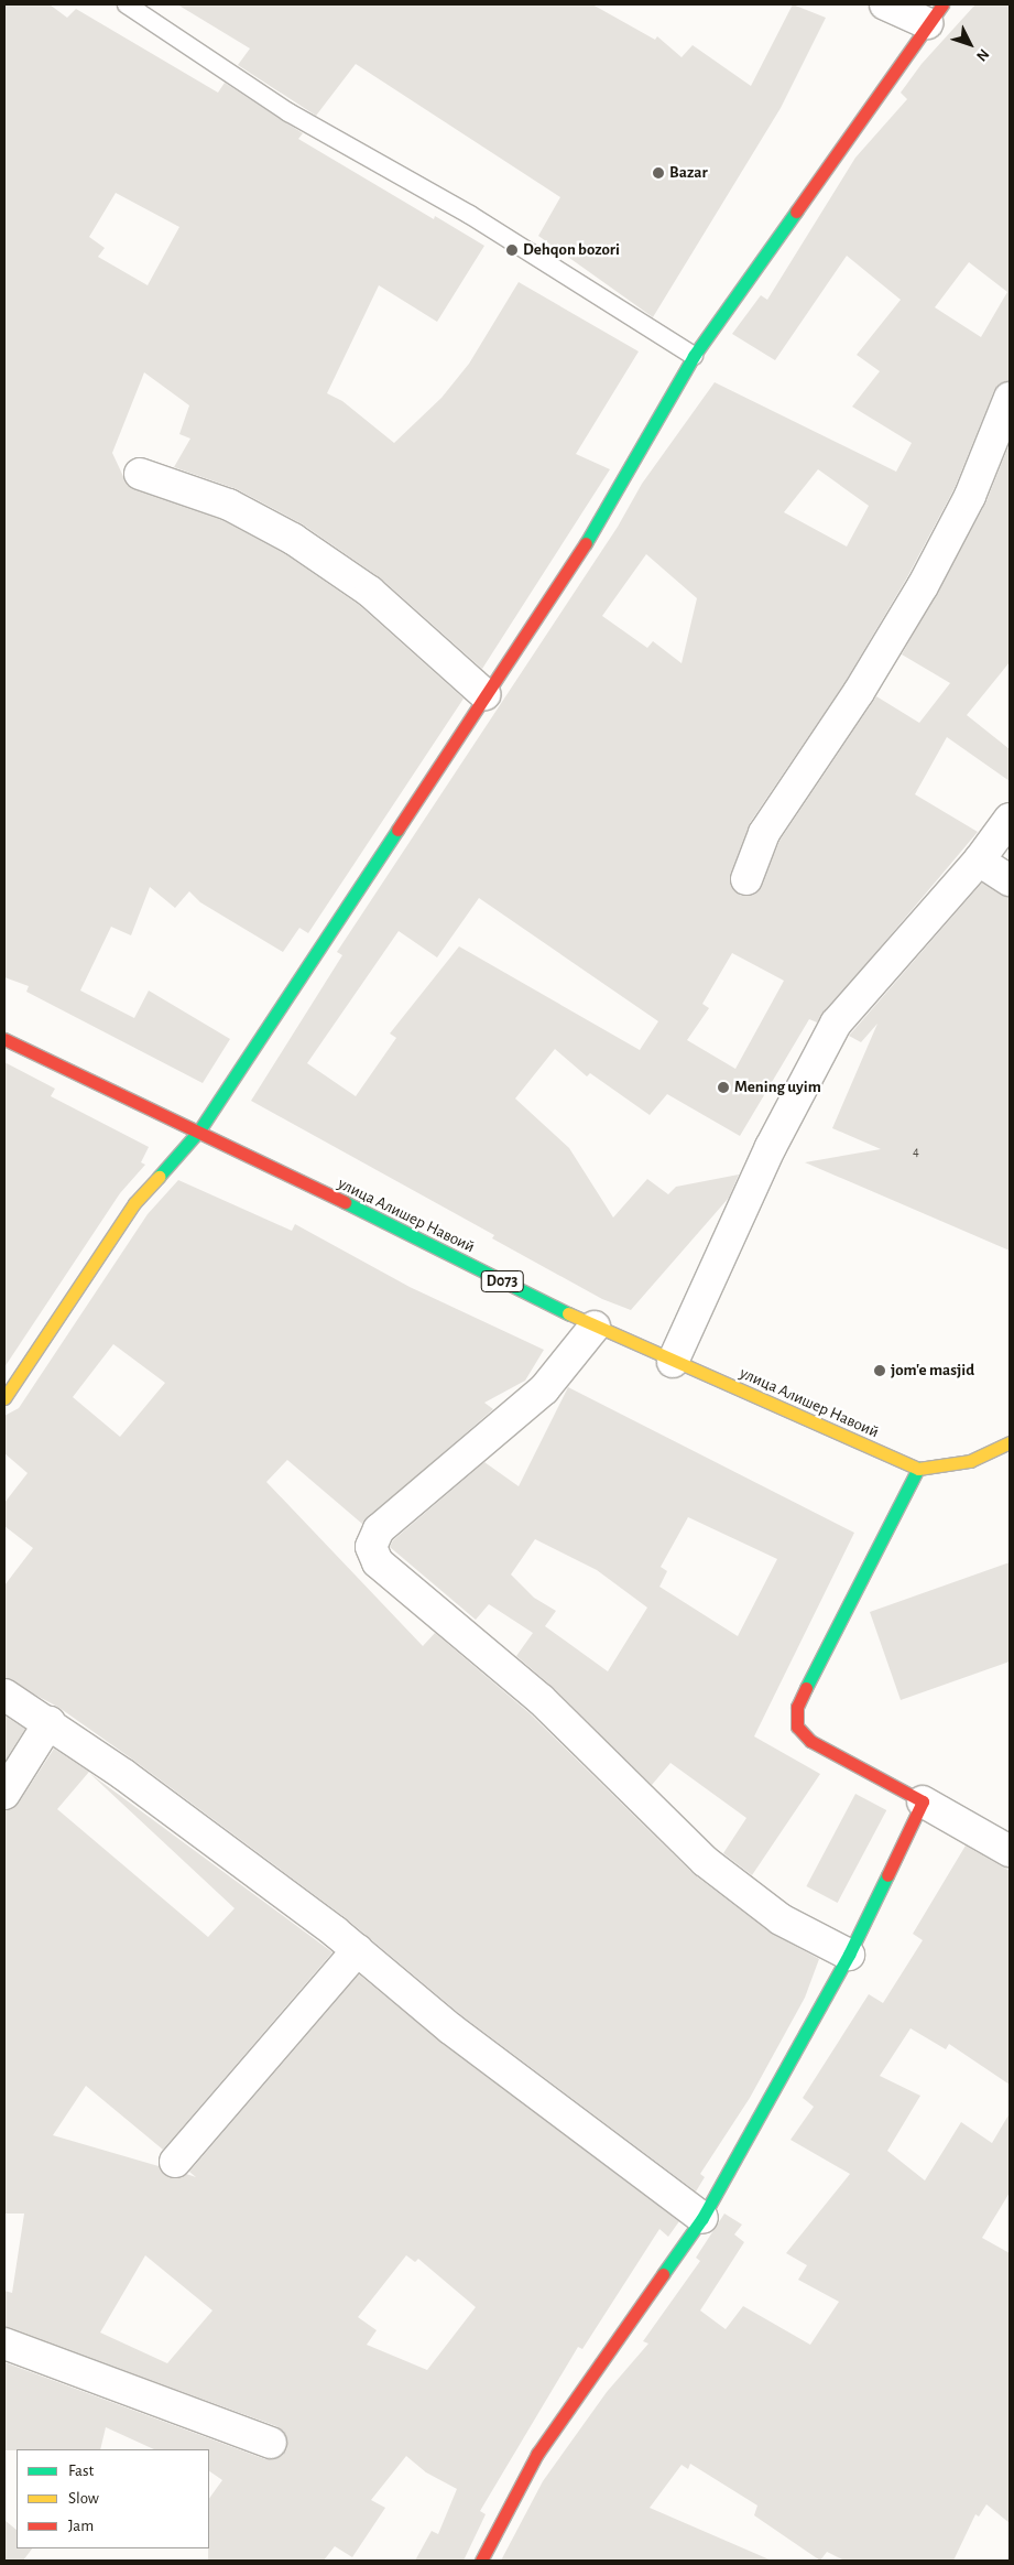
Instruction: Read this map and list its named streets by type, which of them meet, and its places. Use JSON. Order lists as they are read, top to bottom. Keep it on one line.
{"streets":{"street":["улица Алишер Навоий","D073"]},"places":["Bazar","Dehqon bozori","Mening uyim","jom'e masjid"],"house_numbers":["4"],"legend":["Fast","Slow","Jam"],"north":"bottom right"}
